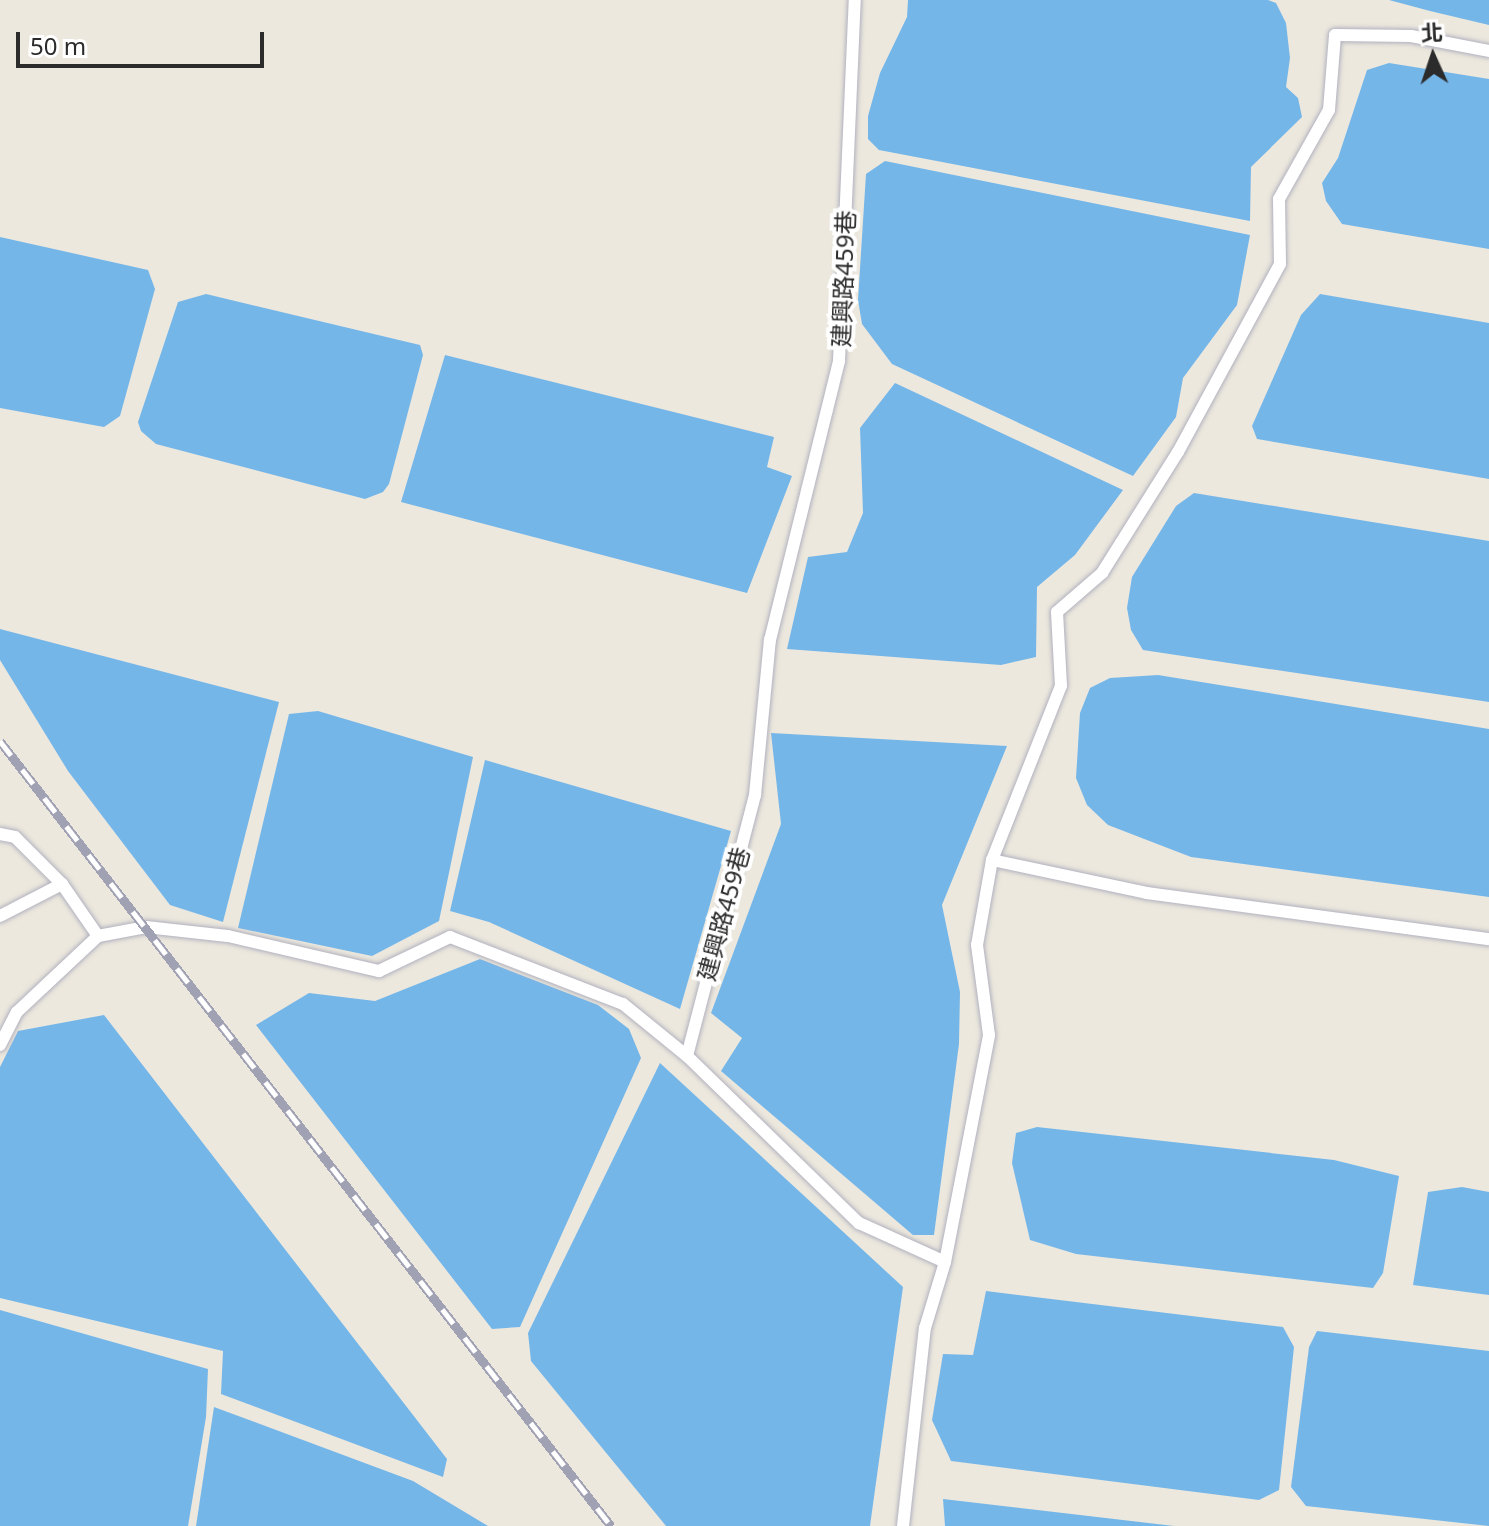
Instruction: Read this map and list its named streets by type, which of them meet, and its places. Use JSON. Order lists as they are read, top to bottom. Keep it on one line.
{"streets":{"lane":["建興路459巷"]},"scale_bar":"50 m","north":"top"}
